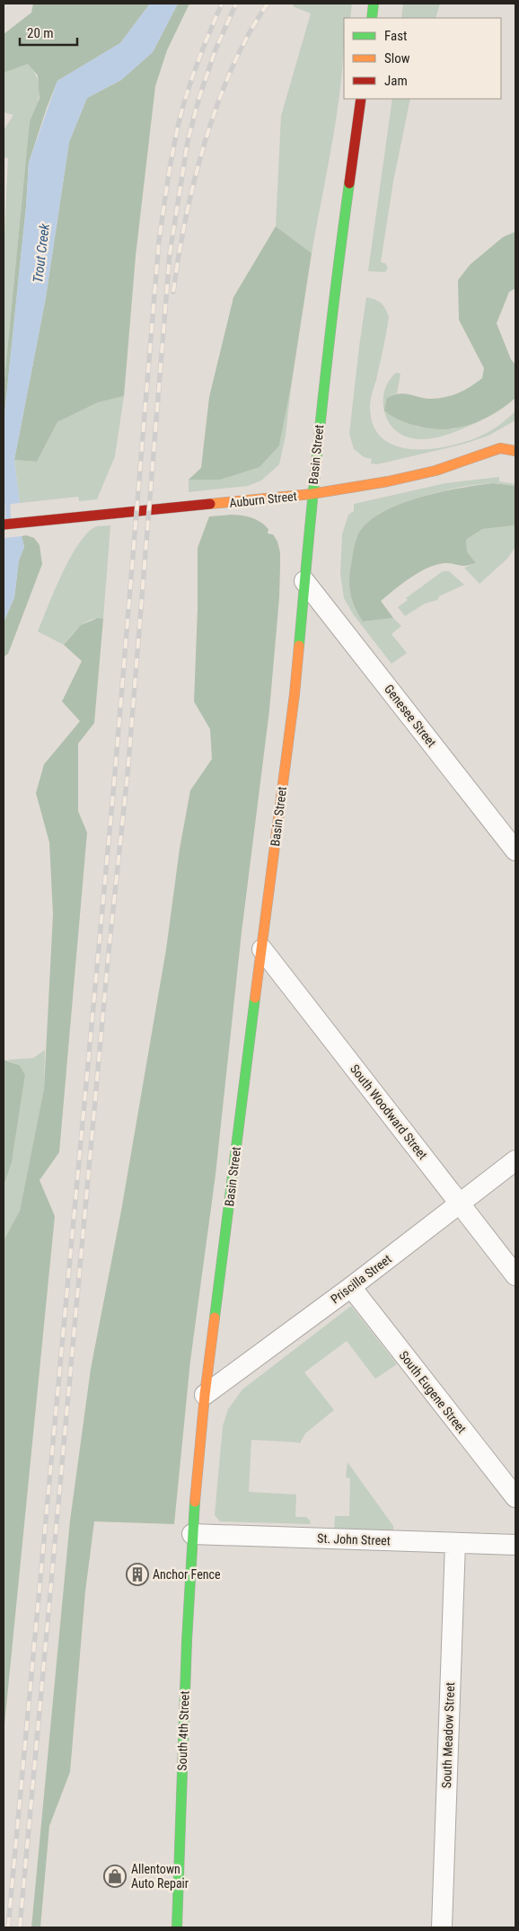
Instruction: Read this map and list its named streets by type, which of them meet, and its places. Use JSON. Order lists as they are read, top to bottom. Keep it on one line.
{"streets":{"main road":["Basin Street","Auburn Street","South 4th Street"],"street":["Genesee Street","South Woodward Street","Priscilla Street","South Eugene Street","St. John Street","South Meadow Street"]},"crossings":[["Basin Street","Auburn Street"],["Basin Street","Genesee Street"],["Basin Street","South Woodward Street"],["Basin Street","Priscilla Street"],["Basin Street","St. John Street"],["Basin Street","South 4th Street"],["South Woodward Street","Priscilla Street"],["Priscilla Street","South Eugene Street"],["St. John Street","South 4th Street"],["St. John Street","South Meadow Street"]],"water":["Trout Creek"],"places":{"building":["Anchor Fence"],"shop":["Allentown Auto Repair"]},"legend":["Fast","Slow","Jam"],"scale_bar":"20 m"}
